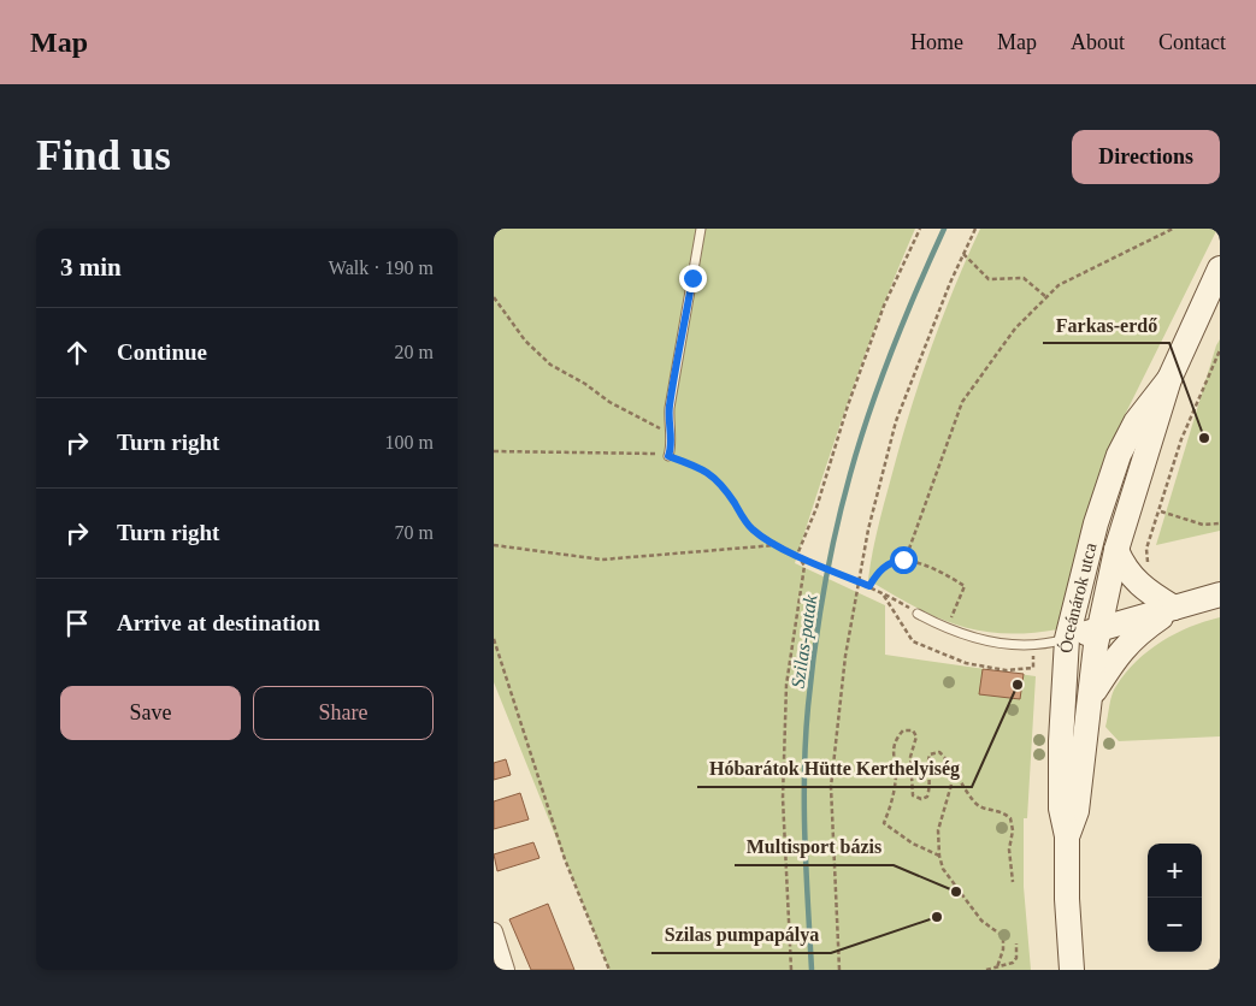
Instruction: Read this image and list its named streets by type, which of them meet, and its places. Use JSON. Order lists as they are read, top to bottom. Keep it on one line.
{"streets":{"street":["Óceánárok utca"]},"water":["Szilas-patak"],"places":["Farkas-erdő","Hóbarátok Hütte Kerthelyiség","Multisport bázis","Szilas pumpapálya"],"page":{"header":"Map","nav":["Home","Map","About","Contact"],"buttons":["Directions",["Save","Share"]],"title":"Find us","heading":["3 min","Walk · 190 m"],"list":[["Continue","20 m"],["Turn right","100 m"],["Turn right","70 m"],"Arrive at destination"],"map_buttons":["+","−"]}}
